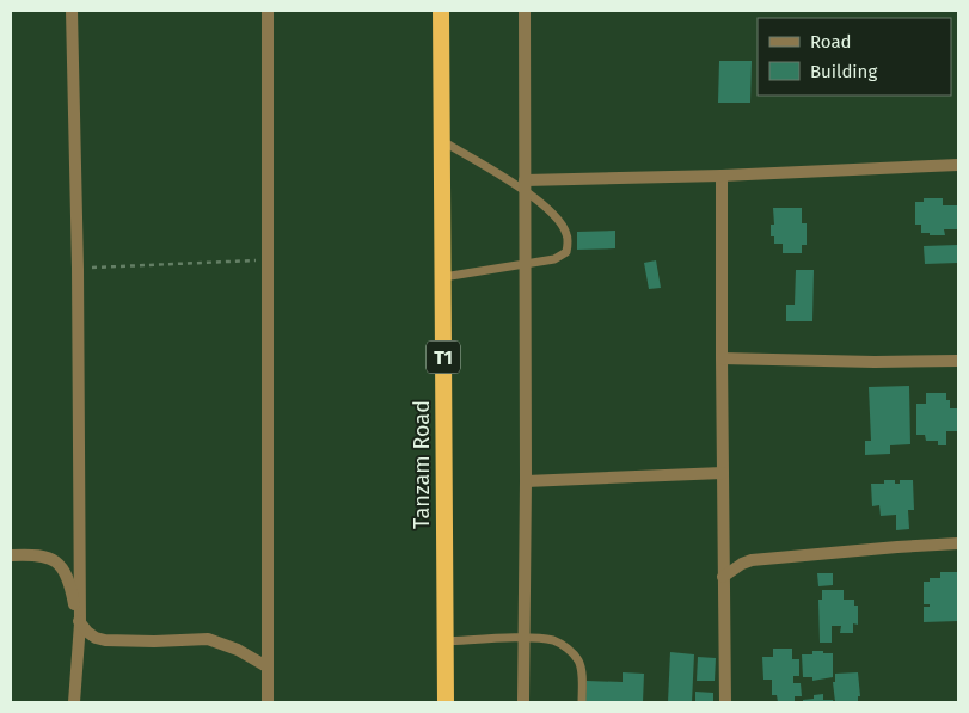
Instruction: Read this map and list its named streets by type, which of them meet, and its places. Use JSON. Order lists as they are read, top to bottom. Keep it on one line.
{"streets":{"highway":["T1","Tanzam Road"]},"legend":["Road","Building"]}
